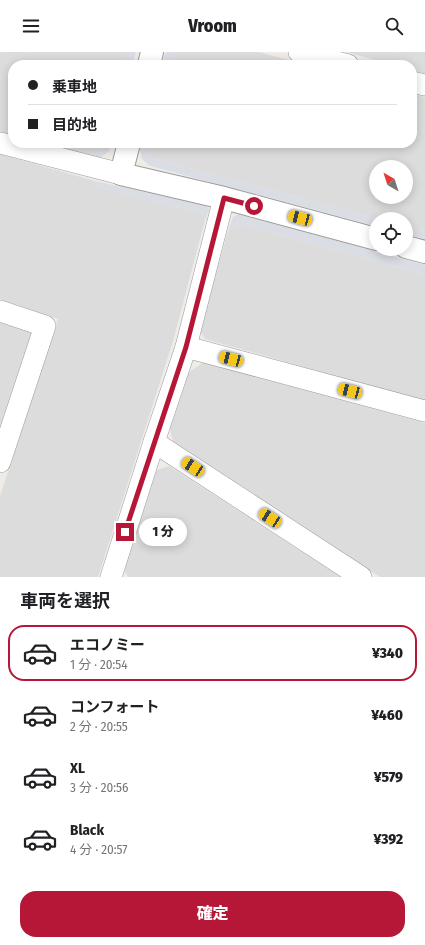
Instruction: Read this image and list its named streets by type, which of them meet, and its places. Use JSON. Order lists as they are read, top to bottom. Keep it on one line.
{"north":"top left","page":{"header":"Vroom","banner":["乗車地","目的地"],"bubble":"1 分","heading":"車両を選択","list":[{"name":"エコノミー","note":"1 分 · 20:54","value":"¥340"},{"name":"コンフォート","note":"2 分 · 20:55","value":"¥460"},{"name":"XL","note":"3 分 · 20:56","value":"¥579"},{"name":"Black","note":"4 分 · 20:57","value":"¥392"}],"buttons":"確定"}}
